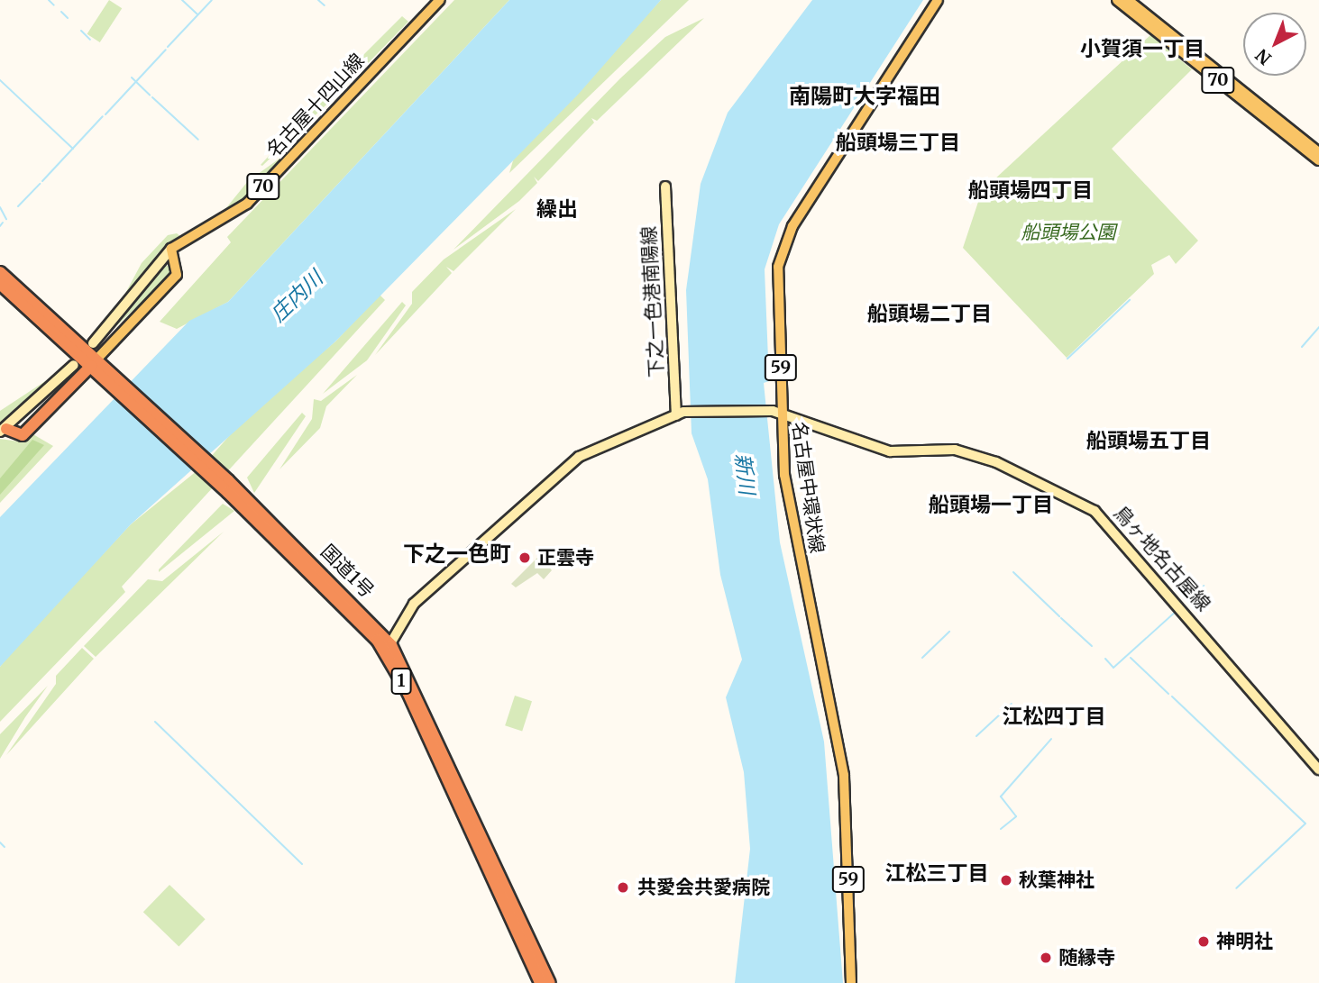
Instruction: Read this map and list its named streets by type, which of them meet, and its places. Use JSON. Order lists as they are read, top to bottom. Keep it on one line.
{"streets":{"highway":["国道1号","1"],"main road":["70","名古屋十四山線","下之一色港南陽線","59","名古屋中環状線","鳥ヶ地名古屋線"]},"crossings":[["下之一色港南陽線","鳥ヶ地名古屋線"],["名古屋中環状線","鳥ヶ地名古屋線"],["鳥ヶ地名古屋線","国道1号"]],"districts":["小賀須一丁目","南陽町大字福田","船頭場三丁目","船頭場四丁目","繰出","船頭場二丁目","船頭場五丁目","船頭場一丁目","下之一色町","江松四丁目","江松三丁目"],"water":["庄内川","新川"],"parks":["船頭場公園"],"places":["正雲寺","秋葉神社","共愛会共愛病院","神明社","随縁寺"],"north":"bottom left"}
